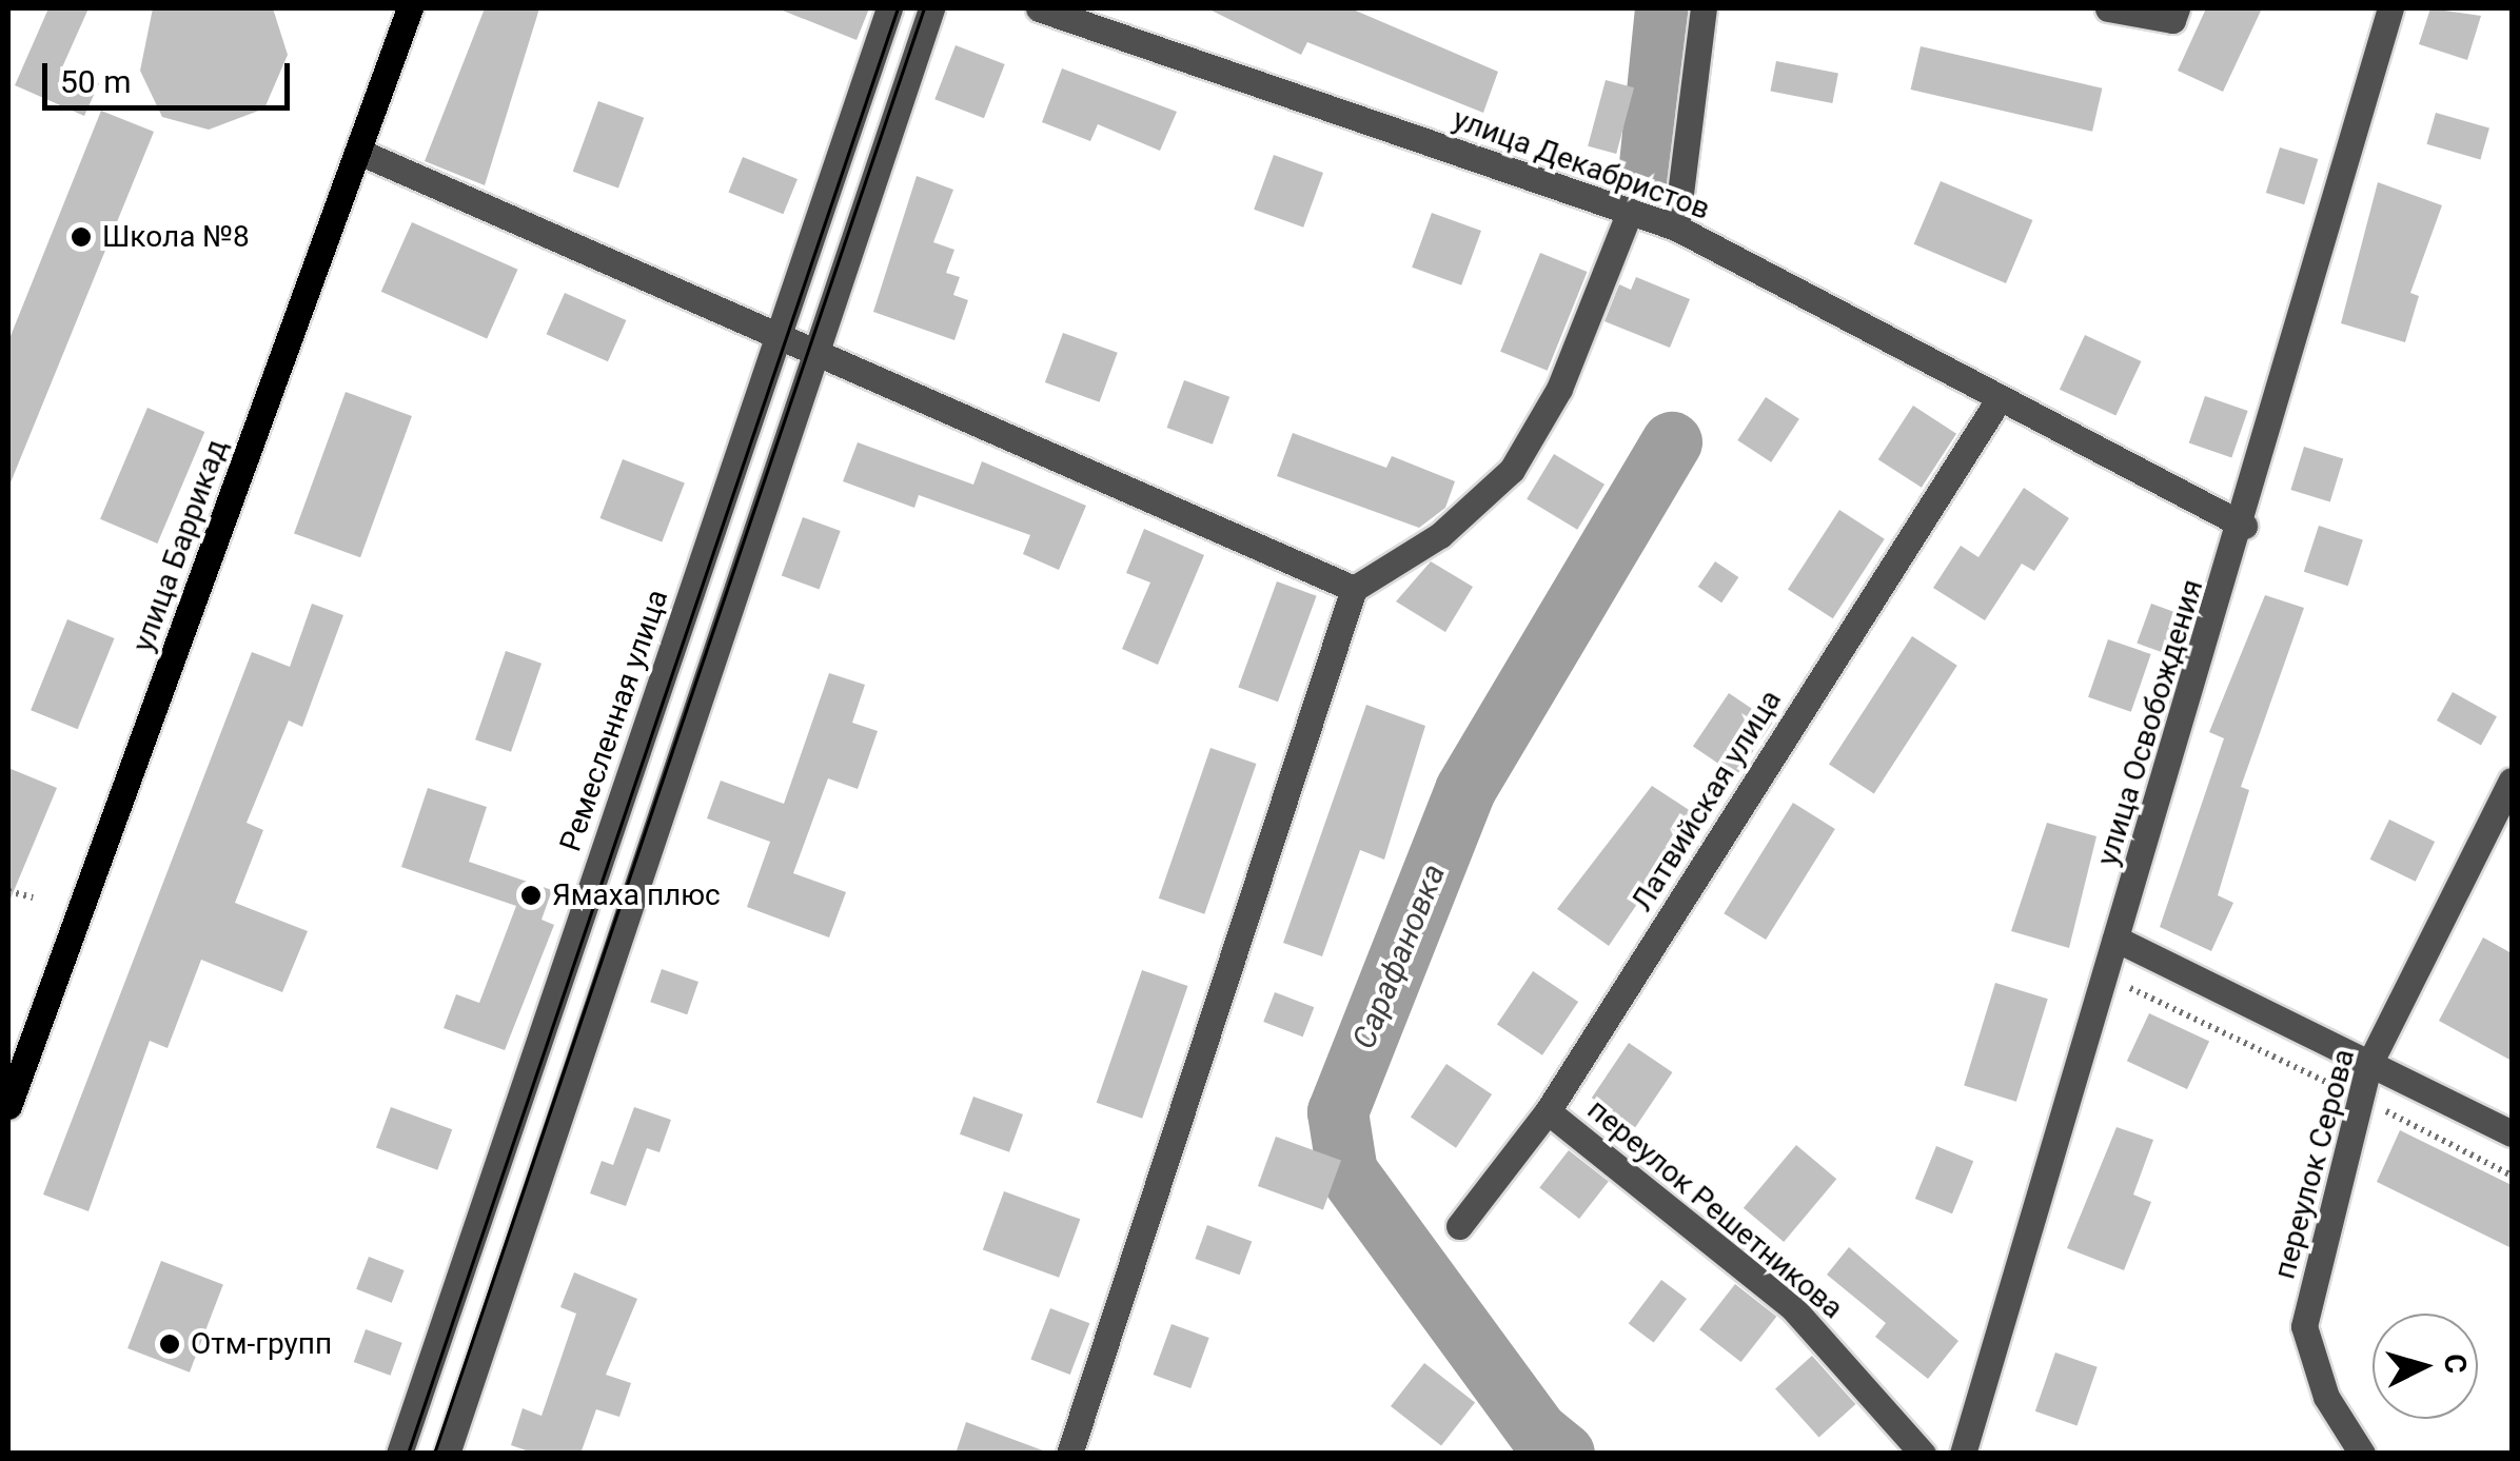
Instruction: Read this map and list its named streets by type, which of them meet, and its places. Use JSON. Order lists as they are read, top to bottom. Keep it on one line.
{"streets":{"main road":["улица Баррикад"],"street":["улица Декабристов","Ремесленная улица","улица Освобождения","Латвийская улица","переулок Серова","переулок Решетникова"]},"crossings":[["улица Декабристов","улица Освобождения"],["улица Декабристов","Латвийская улица"],["Латвийская улица","переулок Решетникова"]],"water":["Сарафановка"],"places":["Школа №8","Ямаха плюс","Отм-групп"],"scale_bar":"50 m","north":"right"}
